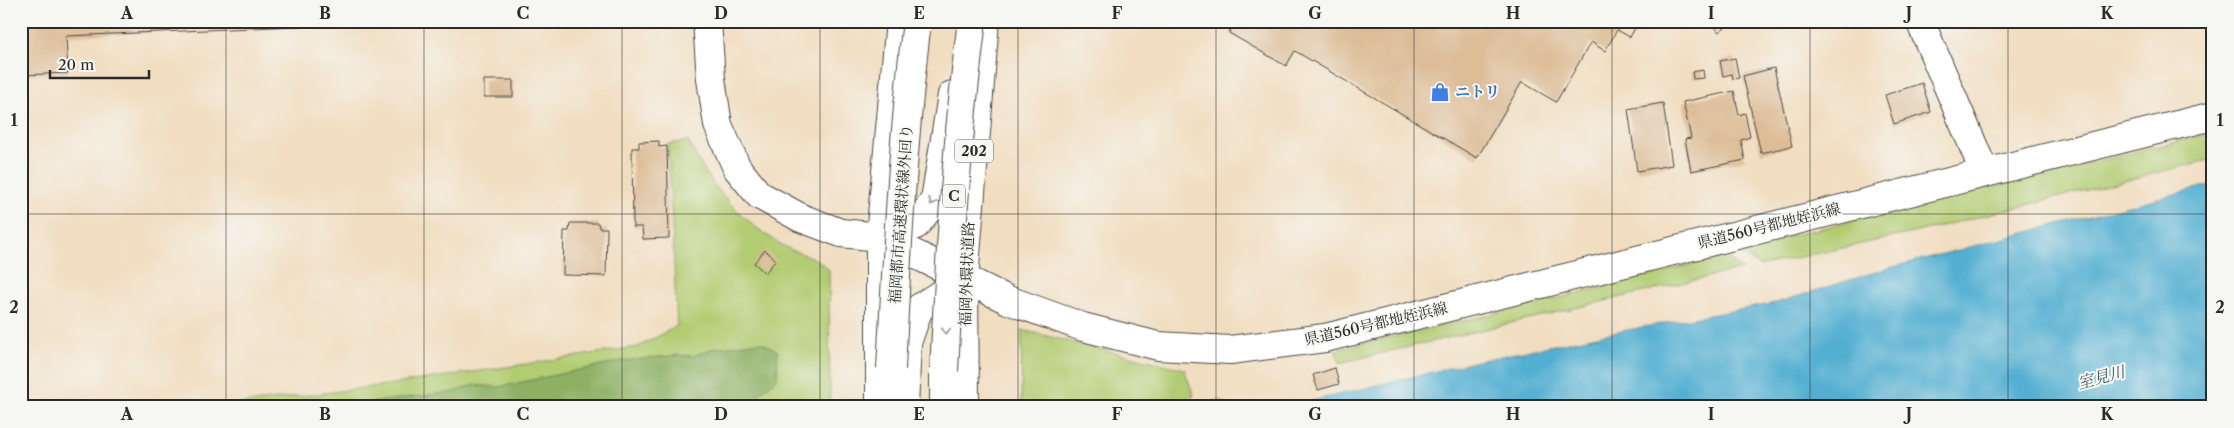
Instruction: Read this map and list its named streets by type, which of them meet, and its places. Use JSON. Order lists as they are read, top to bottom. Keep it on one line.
{"streets":{"main road":["202","C","福岡都市高速環状線外回り","県道560号都地姪浜線","福岡外環状道路"]},"crossings":[["C","福岡外環状道路"],["県道560号都地姪浜線","福岡外環状道路"]],"water":["室見川"],"places":{"shop":["ニトリ"]},"scale_bar":"20 m","grid":{"columns":["A","B","C","D","E","F","G","H","I","J","K"],"rows":["1","2"]}}
